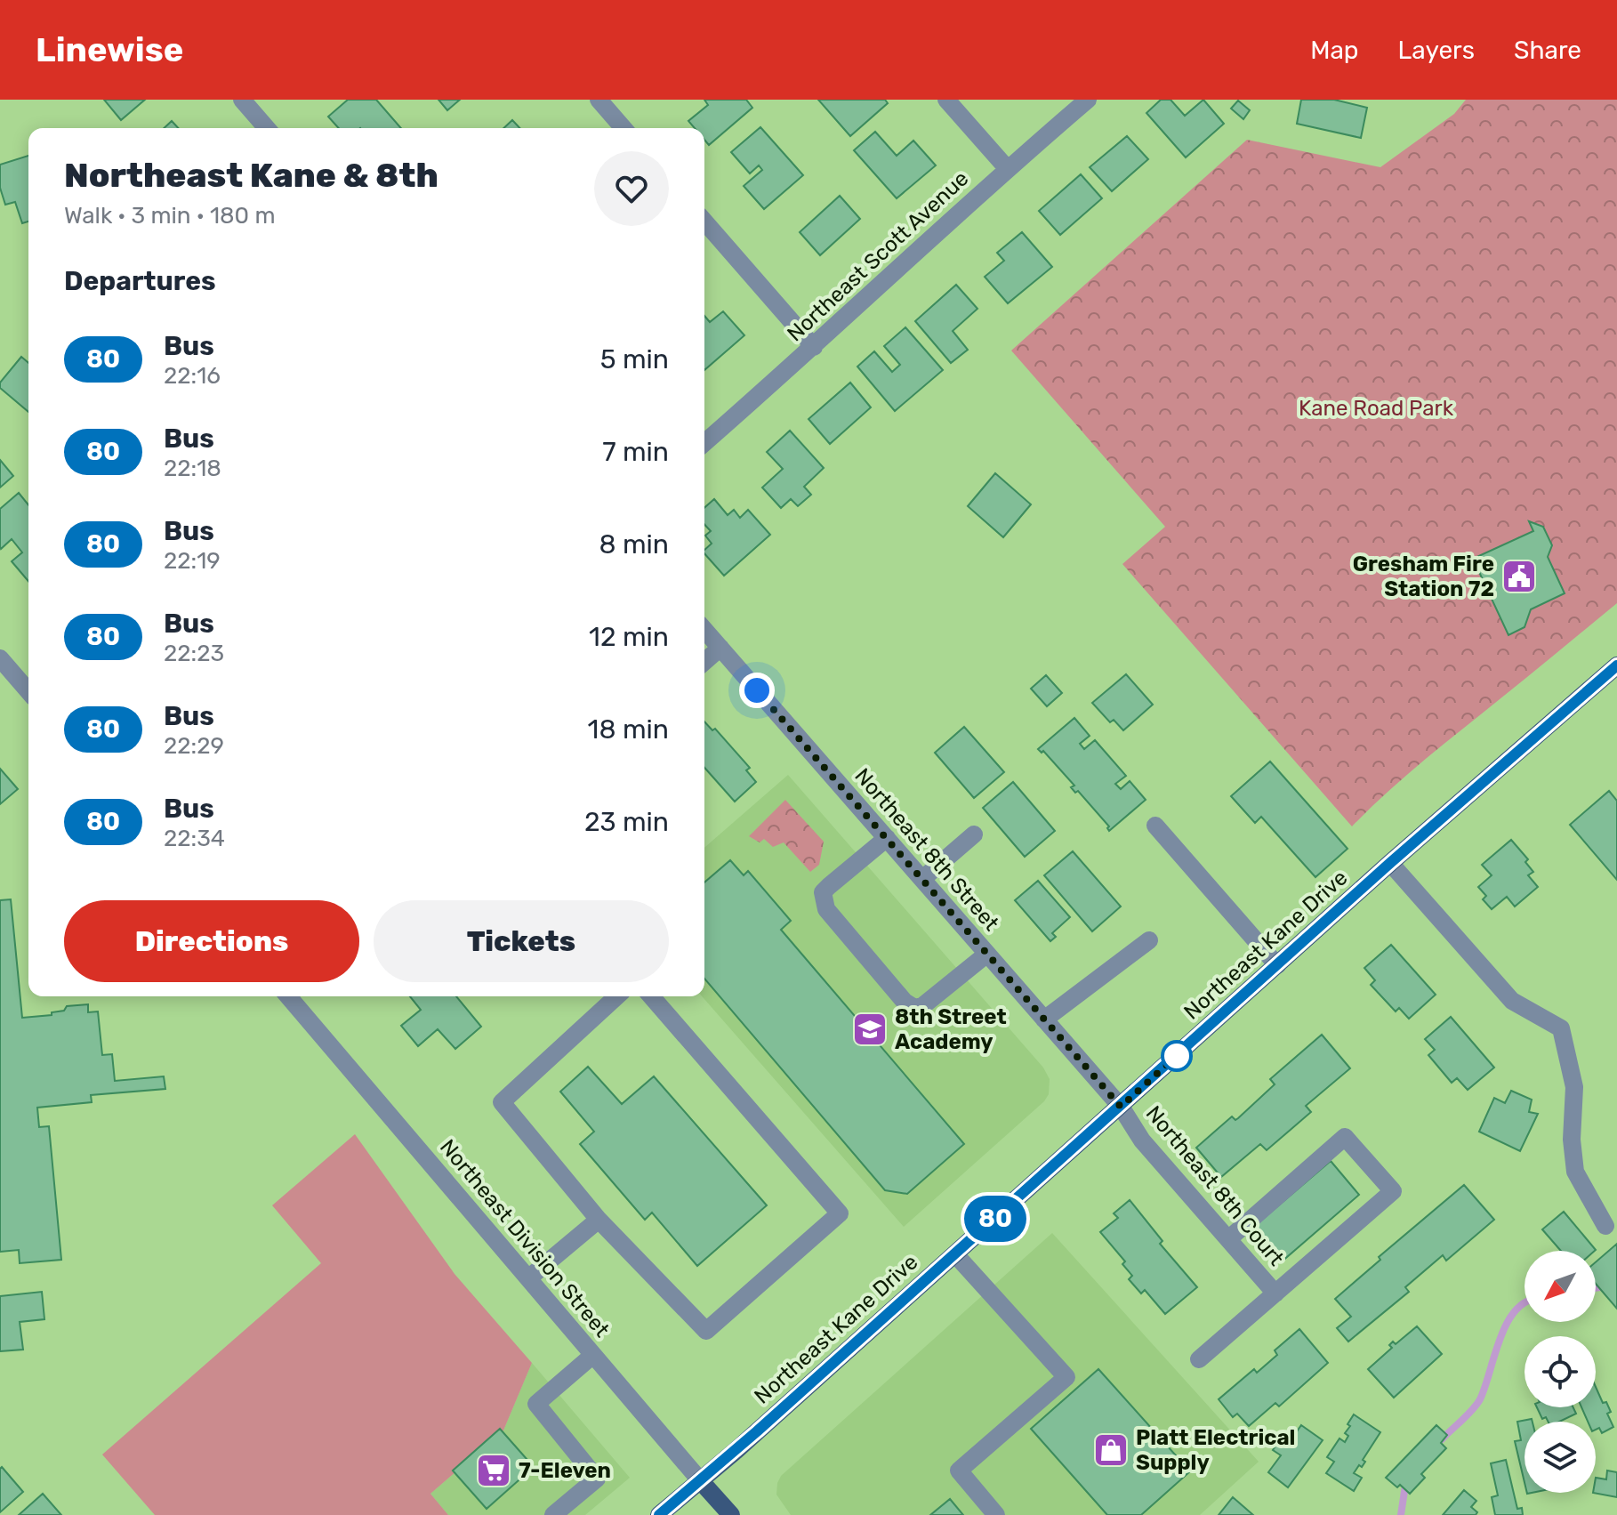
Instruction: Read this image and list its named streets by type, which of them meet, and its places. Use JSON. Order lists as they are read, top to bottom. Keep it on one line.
{"streets":{"main road":["Northeast Kane Drive","Northeast Division Street"],"street":["Northeast Scott Avenue","Northeast 8th Street","Northeast 8th Court"]},"crossings":[["Northeast 8th Street","Northeast Kane Drive"],["Northeast 8th Street","Northeast 8th Court"],["Northeast Kane Drive","Northeast 8th Court"],["Northeast Kane Drive","Northeast Division Street"]],"parks":["Kane Road Park"],"places":{"public building":["Gresham Fire Station 72"],"school or university":["8th Street Academy"],"shop":["Platt Electrical Supply"],"supermarket":["7-Eleven"]},"lines":["bus line 80"],"north":"bottom left","page":{"header":"Linewise","nav":["Map","Layers","Share"],"on_map":"80","heading":[["Northeast Kane & 8th","Walk · 3 min · 180 m"],"Departures"],"list":[{"mark":"80","name":"Bus","note":"22:16","value":"5 min"},{"mark":"80","name":"Bus","note":"22:18","value":"7 min"},{"mark":"80","name":"Bus","note":"22:19","value":"8 min"},{"mark":"80","name":"Bus","note":"22:23","value":"12 min"},{"mark":"80","name":"Bus","note":"22:29","value":"18 min"},{"mark":"80","name":"Bus","note":"22:34","value":"23 min"}],"buttons":["Directions","Tickets"]}}
